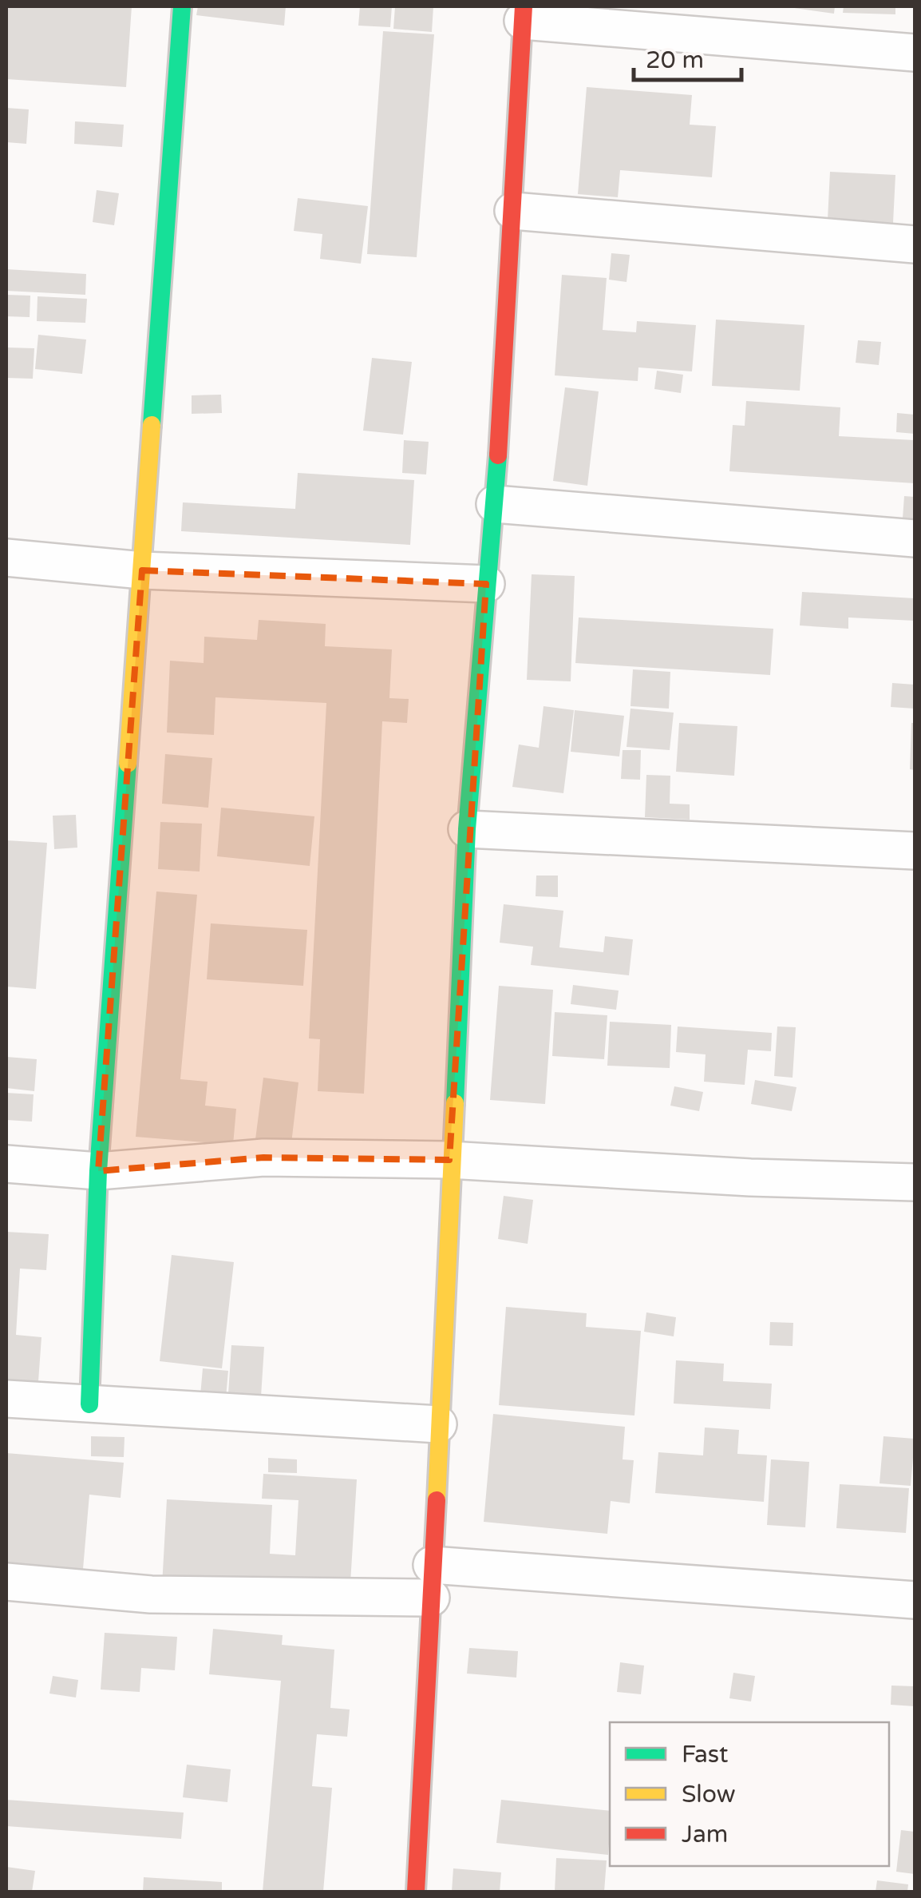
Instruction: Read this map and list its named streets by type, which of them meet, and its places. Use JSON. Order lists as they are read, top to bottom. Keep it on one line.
{"legend":["Fast","Slow","Jam"],"scale_bar":"20 m"}
